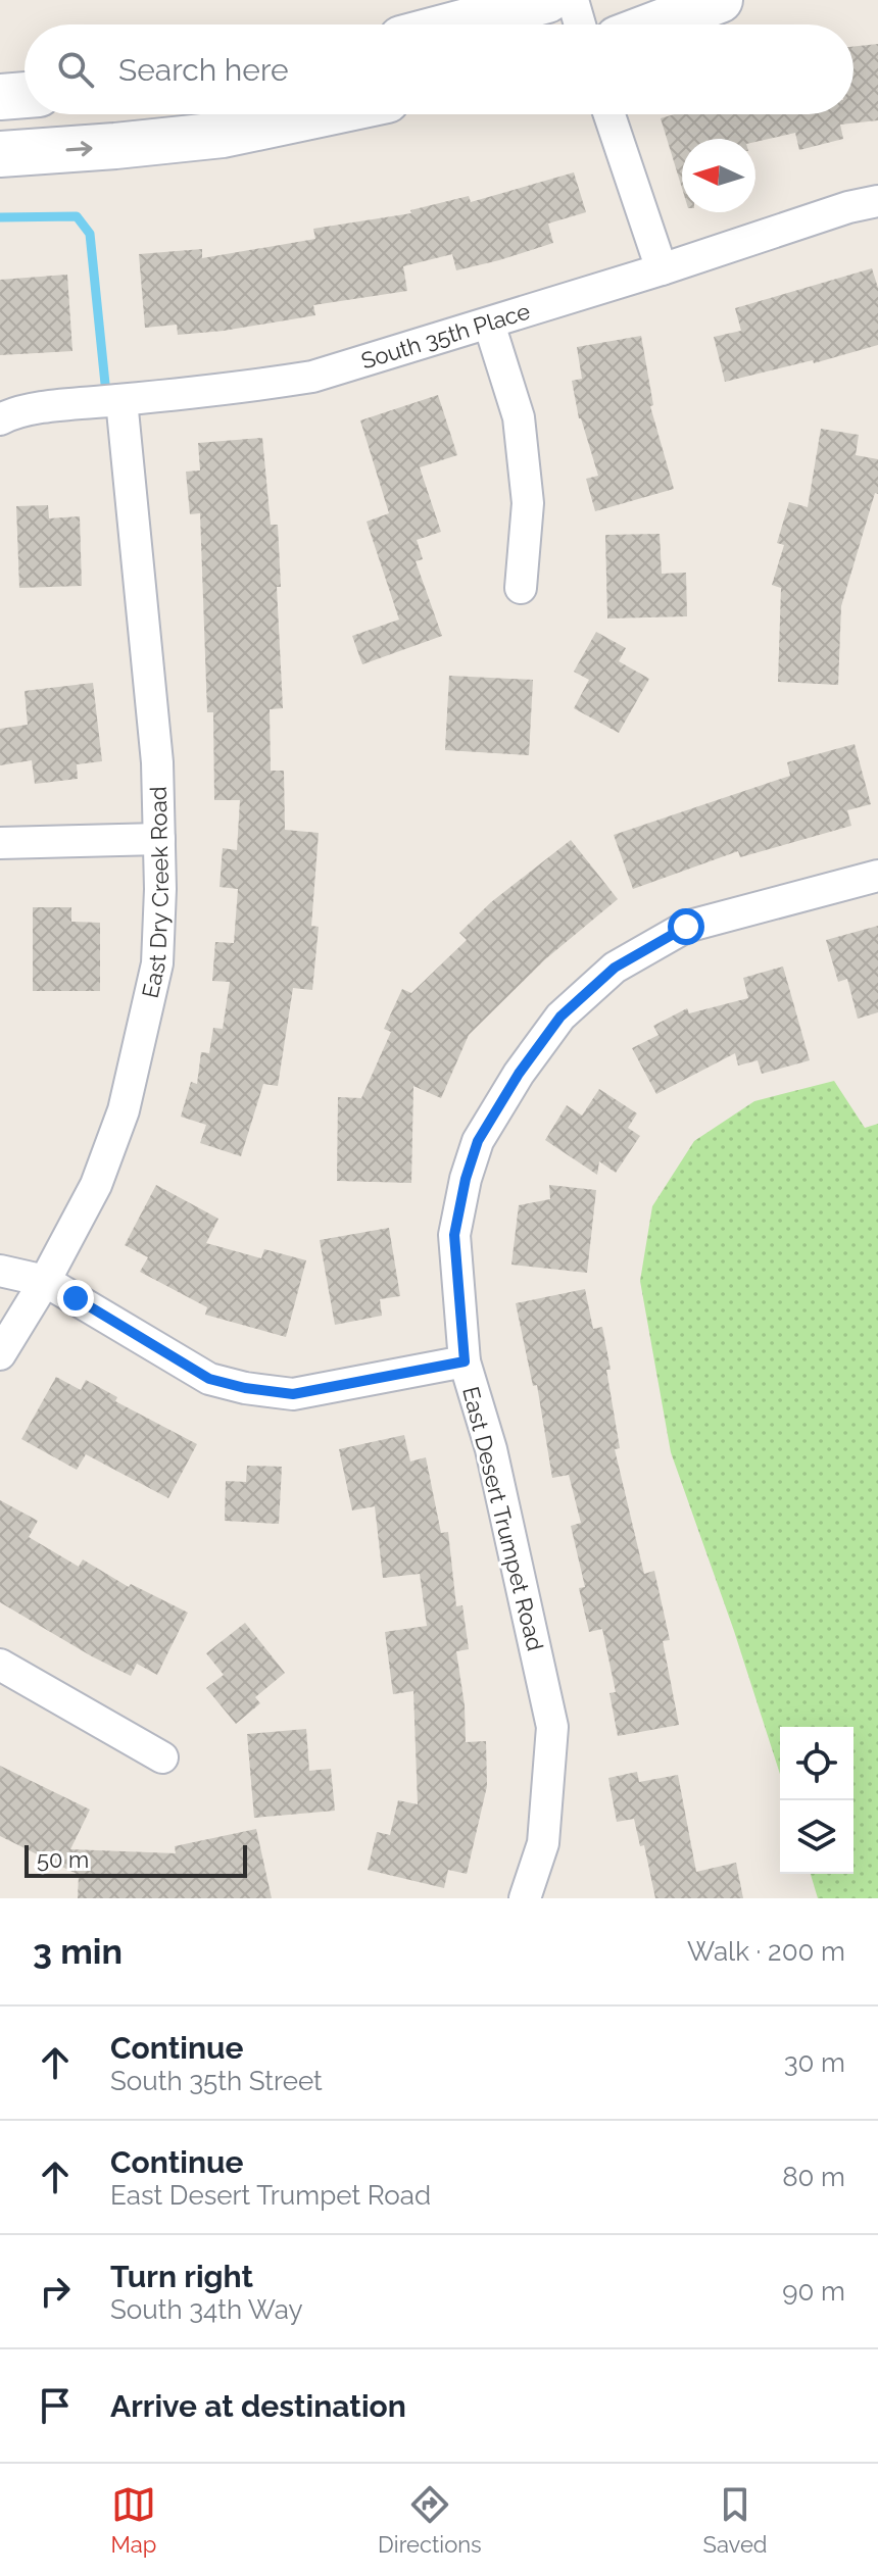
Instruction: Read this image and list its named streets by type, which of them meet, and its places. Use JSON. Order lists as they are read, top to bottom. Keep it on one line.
{"streets":{"street":["South 35th Place","East Dry Creek Road","East Desert Trumpet Road"]},"crossings":[["South 35th Place","East Dry Creek Road"]],"scale_bar":"50 m","north":"left","page":{"search":"Search here","scale":"50 m","heading":["3 min","Walk · 200 m"],"list":[["Continue","South 35th Street","30 m"],["Continue","East Desert Trumpet Road","80 m"],["Turn right","South 34th Way","90 m"],"Arrive at destination"],"nav":["Map","Directions","Saved"]}}
